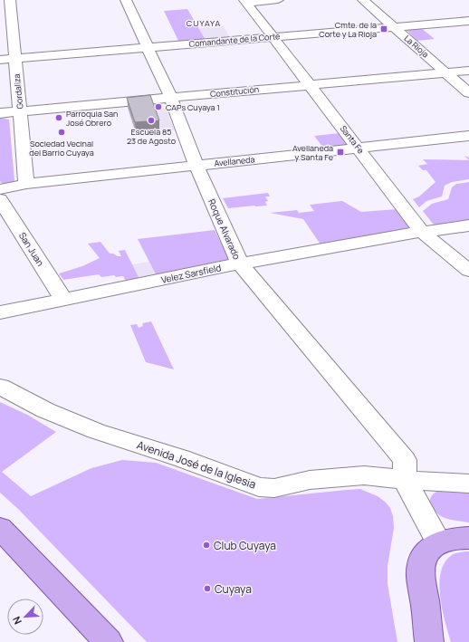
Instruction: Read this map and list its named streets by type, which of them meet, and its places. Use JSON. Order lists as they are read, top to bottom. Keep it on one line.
{"streets":{"street":["Comandante de la Corte","La Rioja","Gordaliza","Constitución","Santa Fe","Avellaneda","Roque Alvarado","San Juan","Velez Sarsfield","Avenida José de la Iglesia"]},"crossings":[["Comandante de la Corte","La Rioja"],["Comandante de la Corte","Gordaliza"],["Comandante de la Corte","Santa Fe"],["Comandante de la Corte","Roque Alvarado"],["La Rioja","Constitución"],["Gordaliza","Constitución"],["Gordaliza","Avellaneda"],["Constitución","Santa Fe"],["Constitución","Roque Alvarado"],["Santa Fe","Avellaneda"],["Santa Fe","Velez Sarsfield"],["Avellaneda","Roque Alvarado"],["Roque Alvarado","Velez Sarsfield"],["Roque Alvarado","Avenida José de la Iglesia"],["San Juan","Velez Sarsfield"]],"districts":["CUYAYA"],"places":{"transit":["Cmte. de la Corte y La Rioja","Avellaneda y Santa Fe"],"other":["CAPs Cuyaya 1","Parroquia San José Obrero","Escuela 85 23 de Agosto","Sociedad Vecinal del Barrio Cuyaya","Club Cuyaya","Cuyaya"]},"north":"bottom left"}
